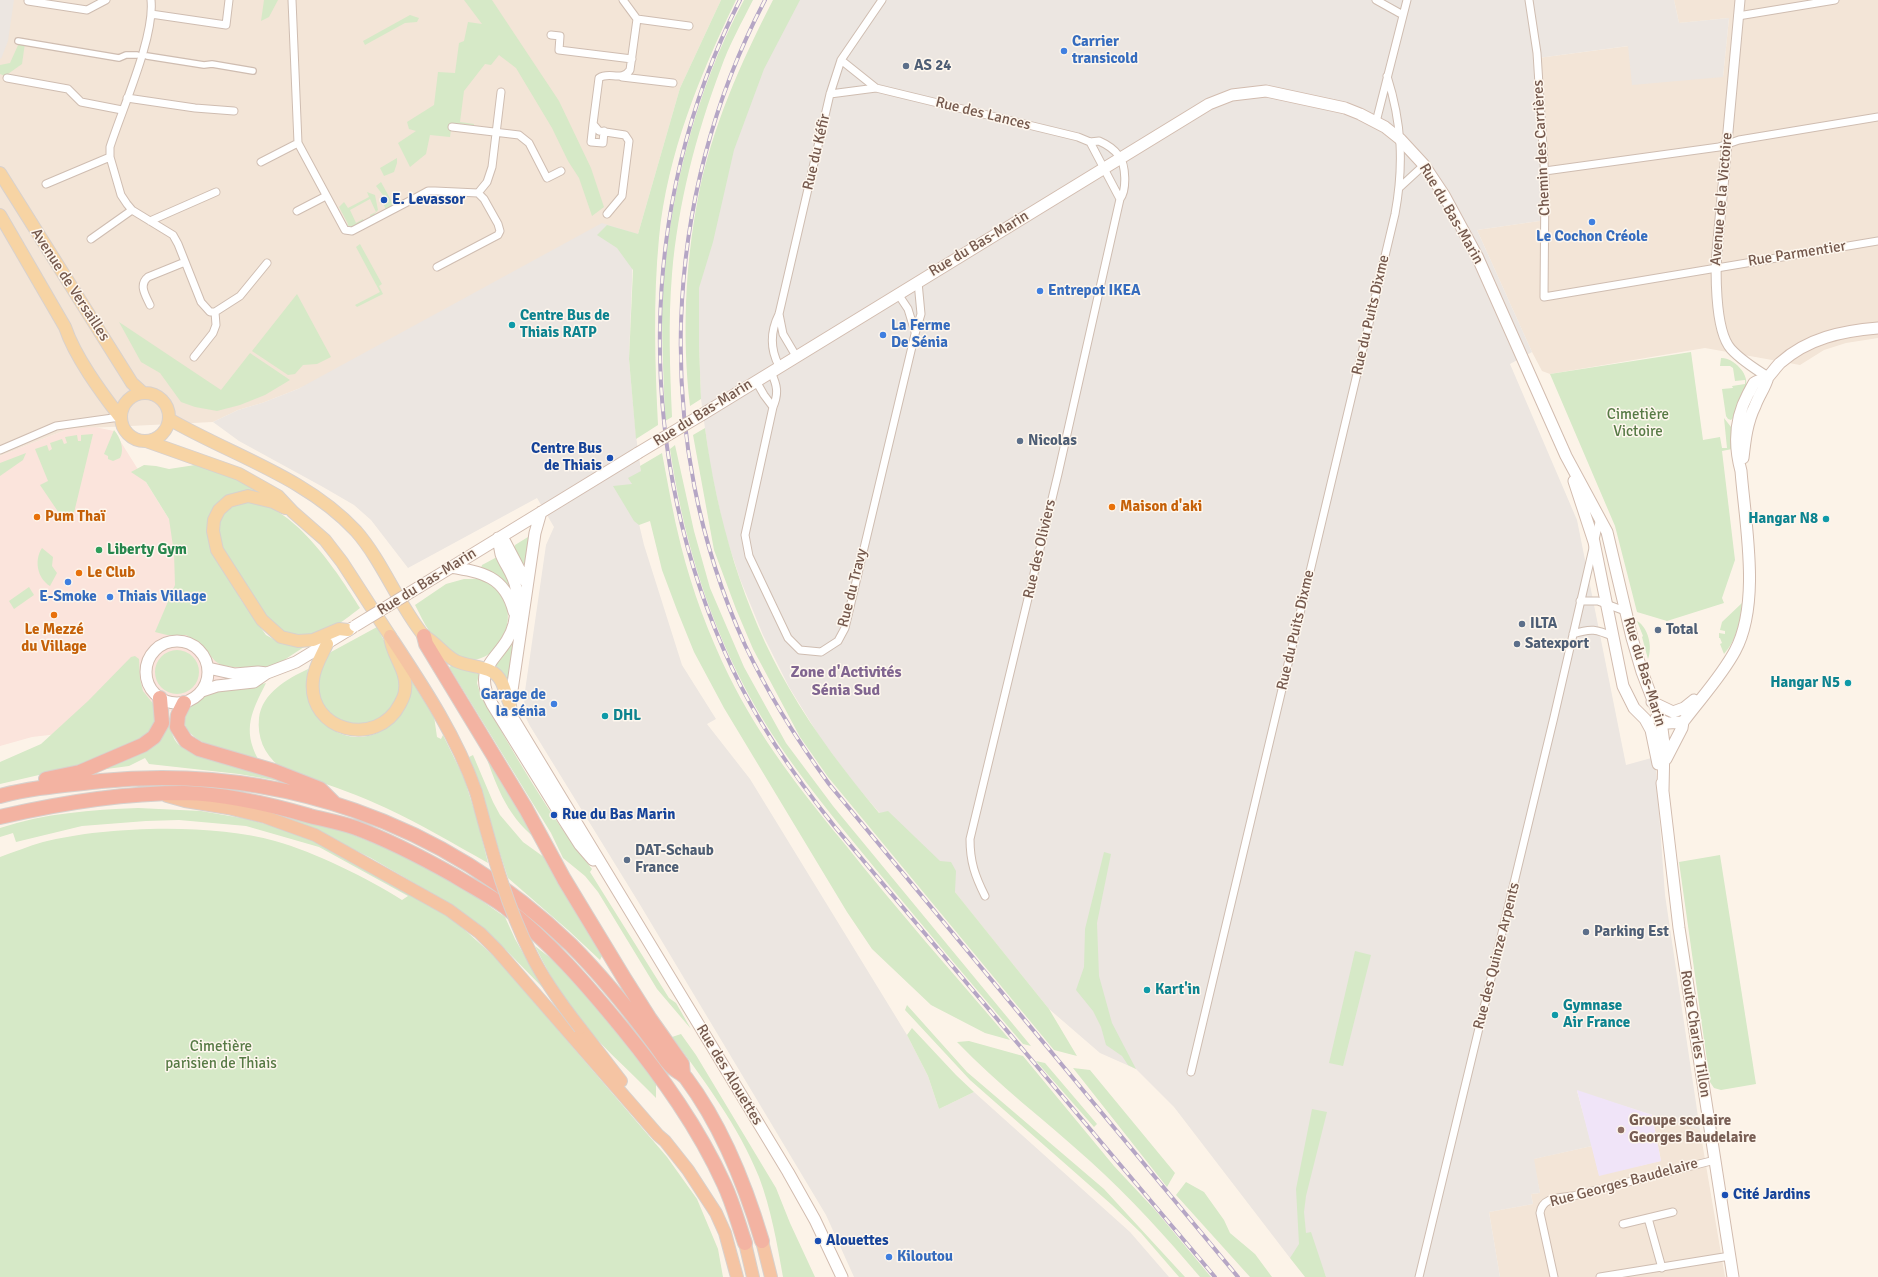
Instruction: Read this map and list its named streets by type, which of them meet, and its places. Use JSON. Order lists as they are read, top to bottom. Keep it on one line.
{"streets":{"main road":["Rue du Bas-Marin","Avenue de Versailles","Route Charles Tillon","Rue des Alouettes"],"street":["Rue des Lances","Chemin des Carrières","Rue du Kéfir","Avenue de la Victoire","Rue Parmentier","Rue du Puits Dixme","Rue des Oliviers","Rue du Travy","Rue des Quinze Arpents","Rue Georges Baudelaire"]},"crossings":[["Rue des Lances","Rue du Kéfir"],["Rue des Lances","Rue du Bas-Marin"],["Rue des Lances","Rue des Oliviers"],["Chemin des Carrières","Rue Parmentier"],["Rue du Kéfir","Rue du Bas-Marin"],["Rue du Kéfir","Rue du Travy"],["Avenue de la Victoire","Rue Parmentier"],["Rue du Bas-Marin","Rue du Puits Dixme"],["Rue du Bas-Marin","Rue des Oliviers"],["Rue du Bas-Marin","Rue du Travy"],["Rue du Bas-Marin","Rue des Quinze Arpents"],["Rue du Bas-Marin","Route Charles Tillon"],["Route Charles Tillon","Rue Georges Baudelaire"]],"districts":["Zone d'Activités Sénia Sud"],"parks":["Cimetière Victoire","Cimetière parisien de Thiais"],"places":["Carrier transicold","AS 24","E. Levassor","Le Cochon Créole","Entrepot IKEA","Centre Bus de Thiais RATP","La Ferme De Sénia","Nicolas","Centre Bus de Thiais","Maison d'aki","Pum Thaï","Hangar N8","Liberty Gym","Le Club","E-Smoke","Thiais Village","Le Mezzé du Village","ILTA","Total","Satexport","Hangar N5","Garage de la sénia","DHL","Rue du Bas Marin","DAT-Schaub France","Parking Est","Kart'in","Gymnase Air France","Groupe scolaire Georges Baudelaire","Cité Jardins","Alouettes","Kiloutou"]}
